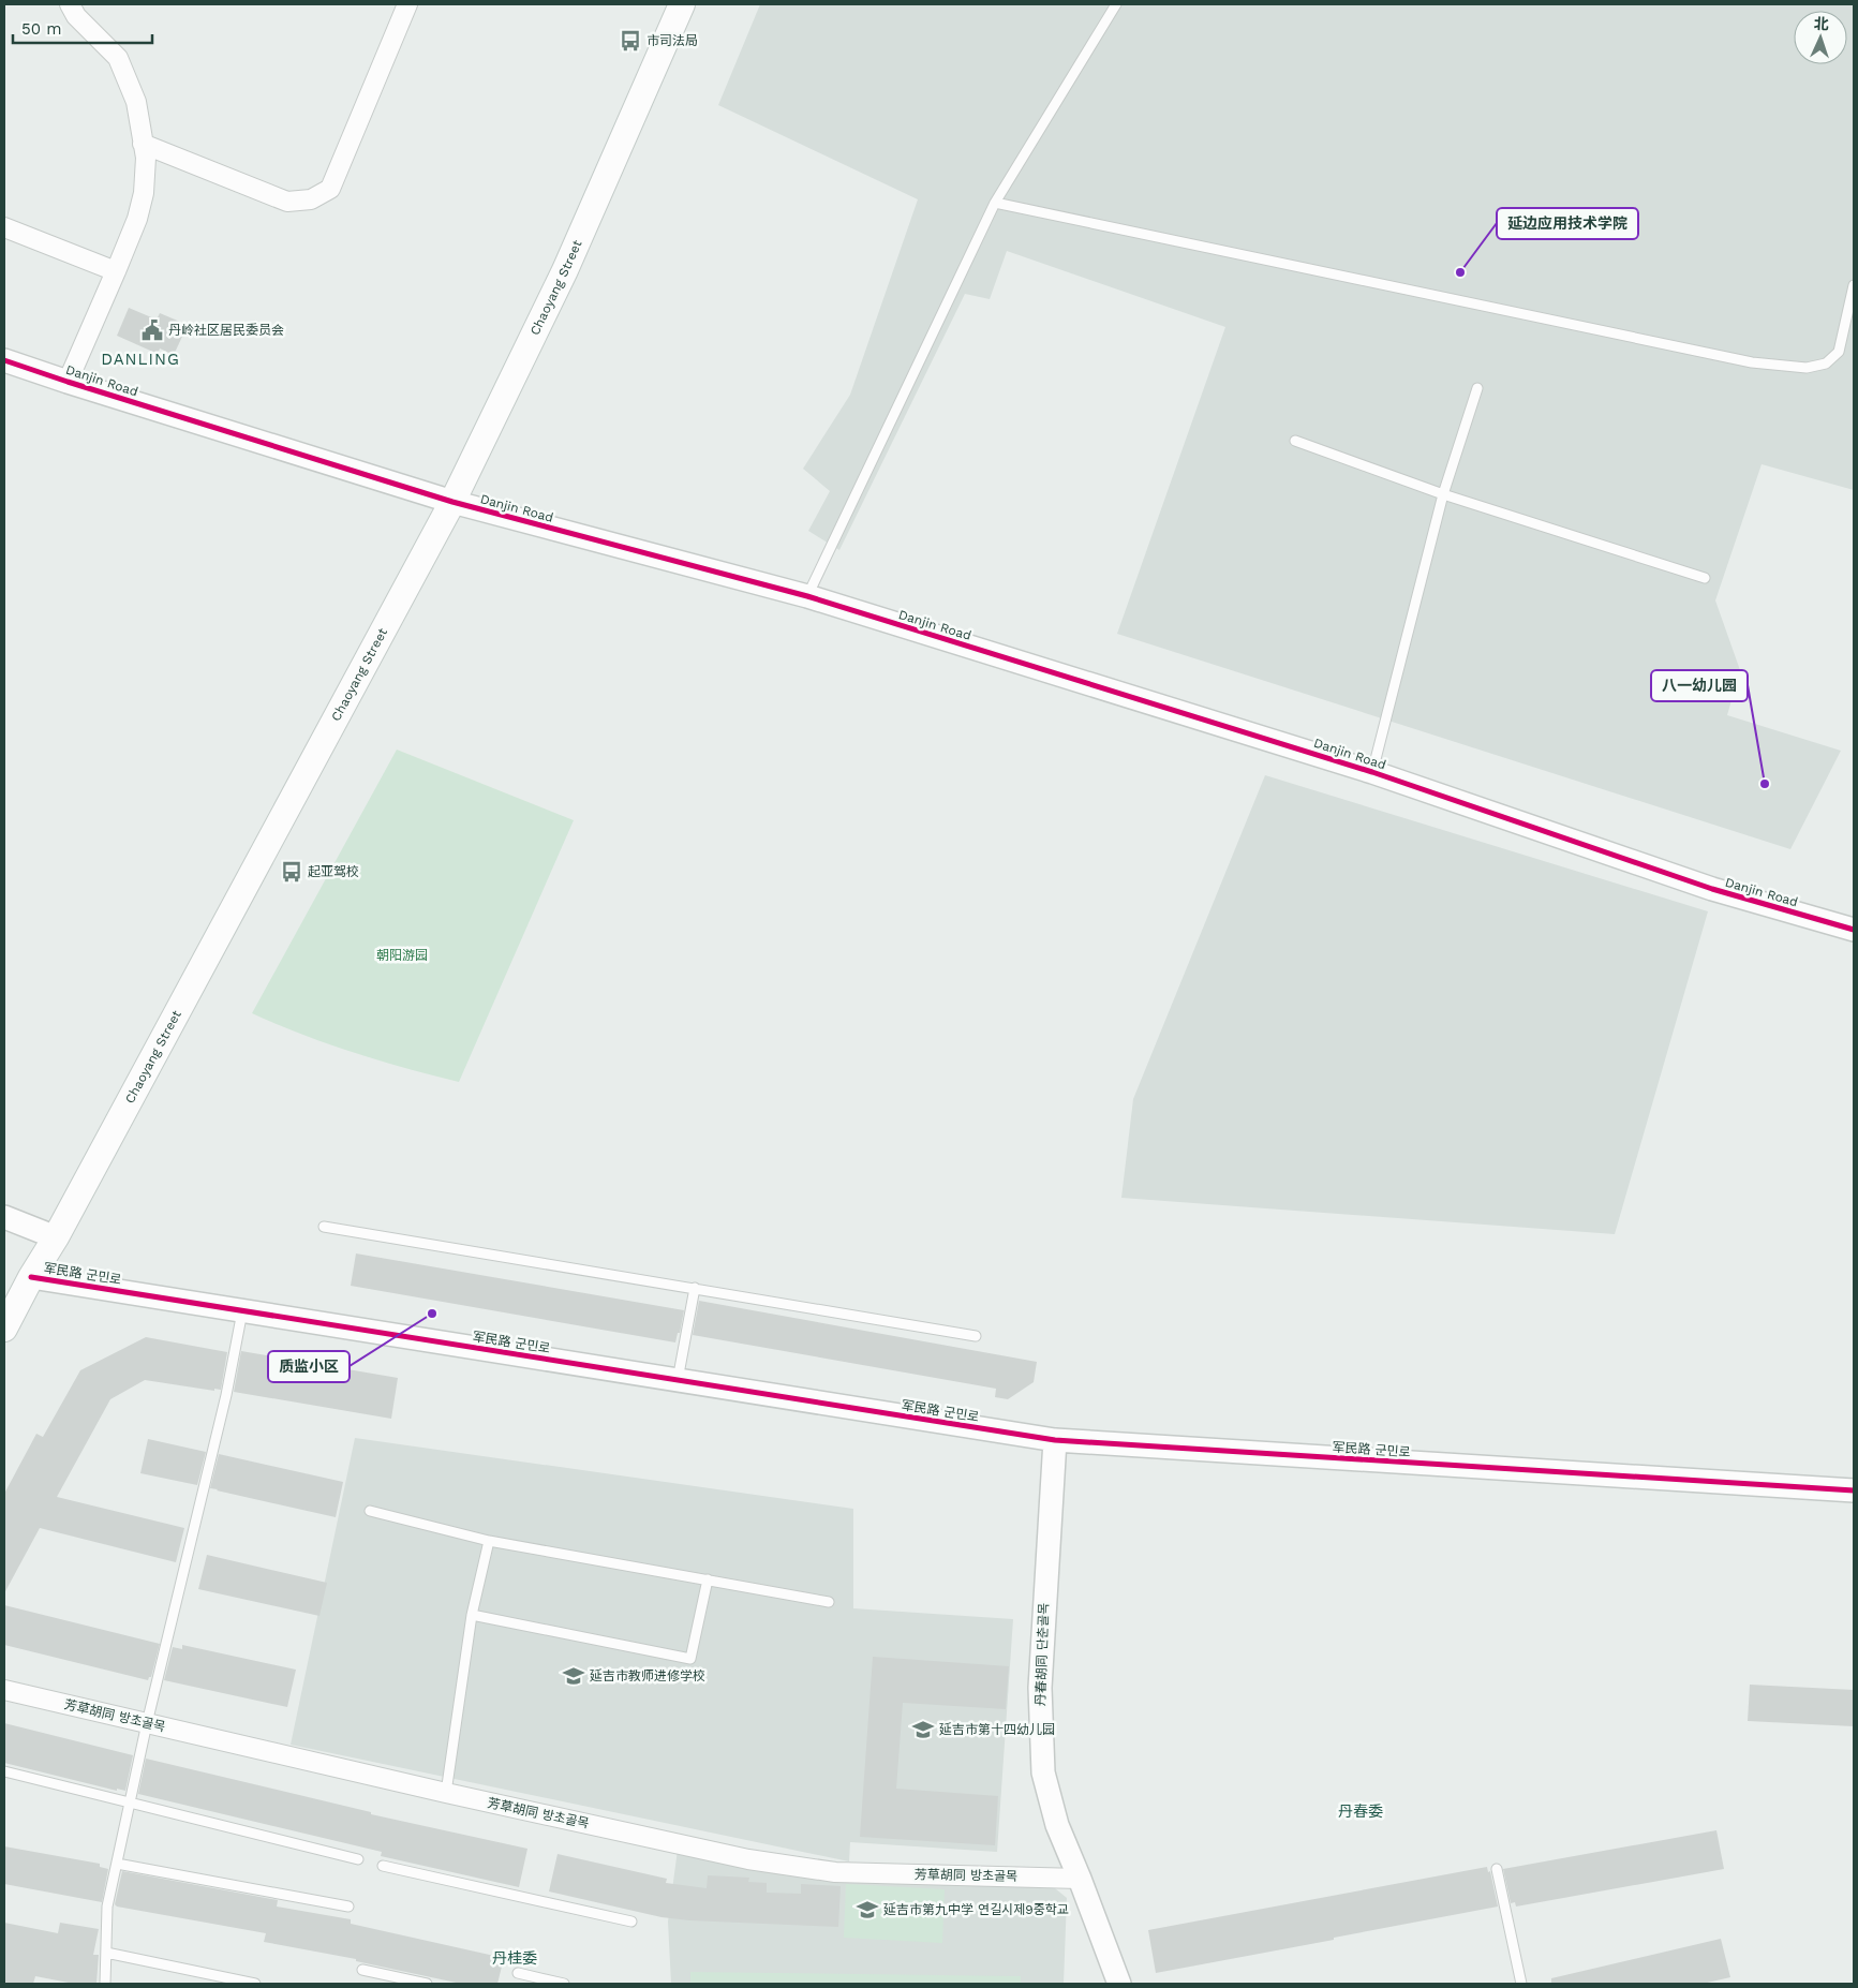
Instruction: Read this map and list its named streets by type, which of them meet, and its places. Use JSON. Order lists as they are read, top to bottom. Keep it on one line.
{"streets":{"main road":["Chaoyang Street"],"street":["Danjin Road","军民路 군민로","丹春胡同 단춘골목","芳草胡同 방초골목"]},"crossings":[["Chaoyang Street","Danjin Road"],["Chaoyang Street","军民路 군민로"],["军民路 군민로","丹春胡同 단춘골목"],["丹春胡同 단춘골목","芳草胡同 방초골목"]],"districts":["DANLING","丹春委","丹桂委"],"parks":["朝阳游园"],"places":{"bus stop":["市司法局","起亚驾校"],"other":["延边应用技术学院","八一幼儿园","质监小区"],"public building":["丹岭社区居民委员会"],"school or university":["延吉市教师进修学校","延吉市第十四幼儿园","延吉市第九中学 연길시제9중학교"]},"scale_bar":"50 m","north":"top"}
